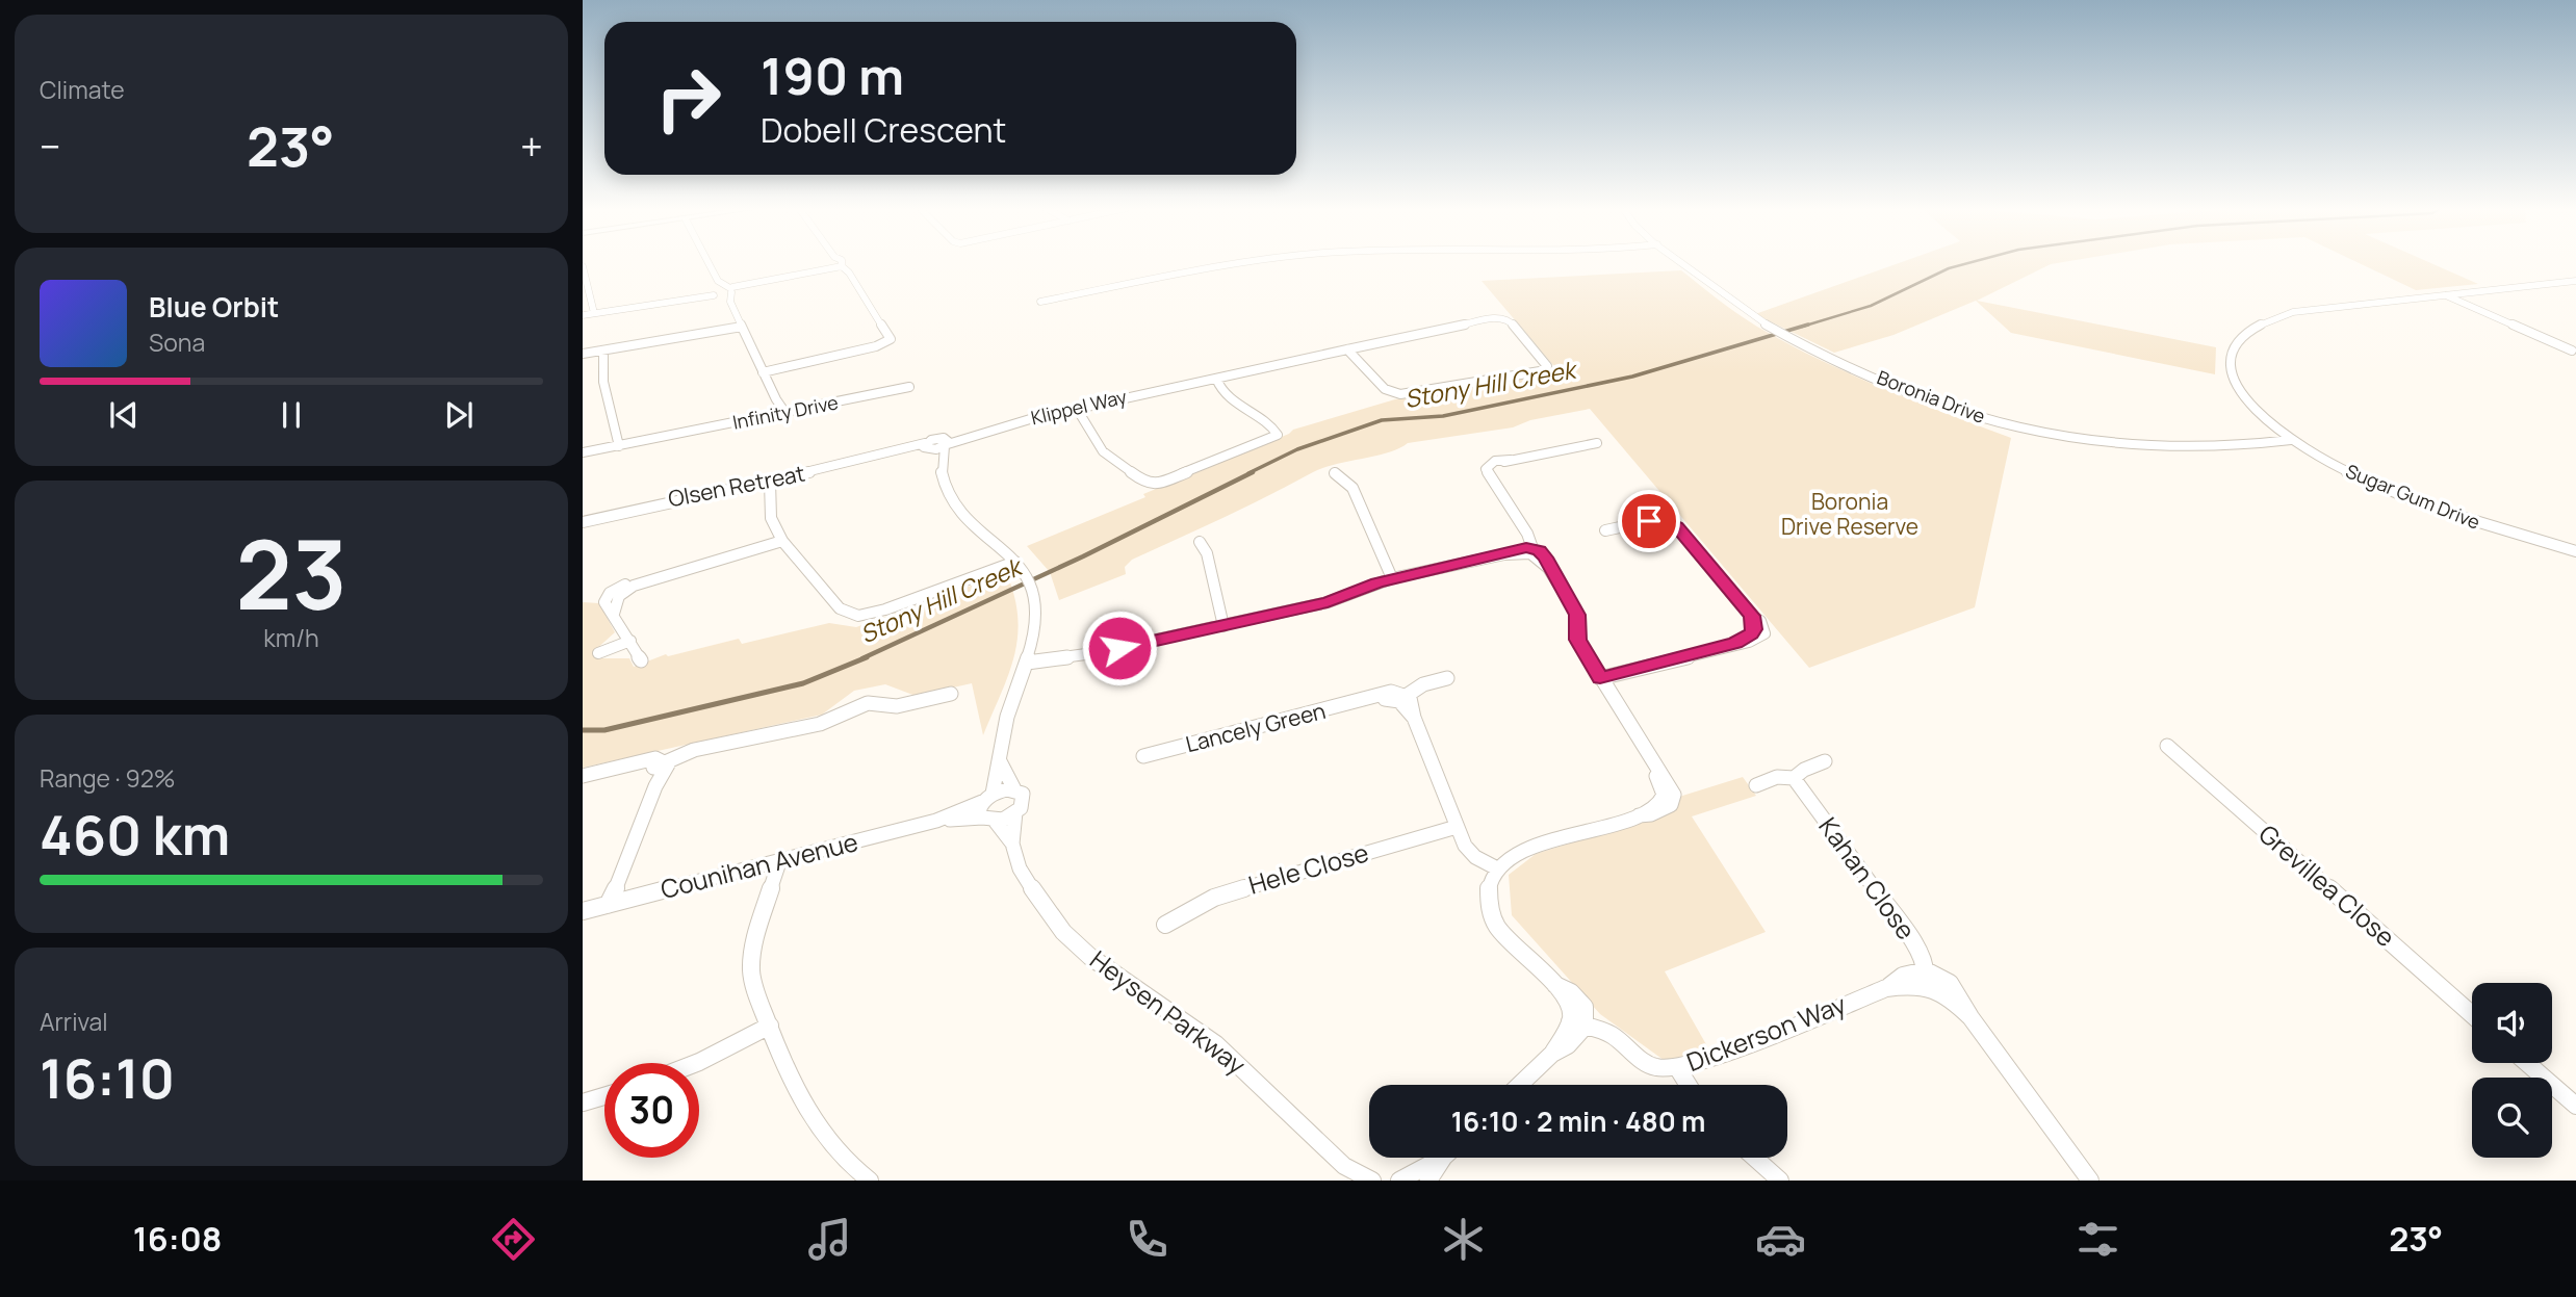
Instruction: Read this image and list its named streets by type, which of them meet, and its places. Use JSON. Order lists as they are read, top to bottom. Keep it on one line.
{"streets":{"street":["Boronia Drive","Klippel Way","Infinity Drive","Olsen Retreat","Sugar Gum Drive","Lancely Green","Counihan Avenue","Hele Close","Kahan Close","Grevillea Close","Heysen Parkway","Dickerson Way"]},"crossings":[["Boronia Drive","Sugar Gum Drive"],["Klippel Way","Olsen Retreat"],["Counihan Avenue","Heysen Parkway"],["Kahan Close","Dickerson Way"]],"water":["Stony Hill Creek"],"parks":["Boronia Drive Reserve"],"page":{"tile":["Climate",["23","km/h"],["Range · 92%","460 km"],["Arrival","16:10"]],"turn":["190 m","Dobell Crescent"],"heat":["−","23°","+"],"song":["Blue Orbit","Sona"],"limit":"30","trip":"16:10 · 2 min · 480 m","tabs":["16:08","23°"]}}
